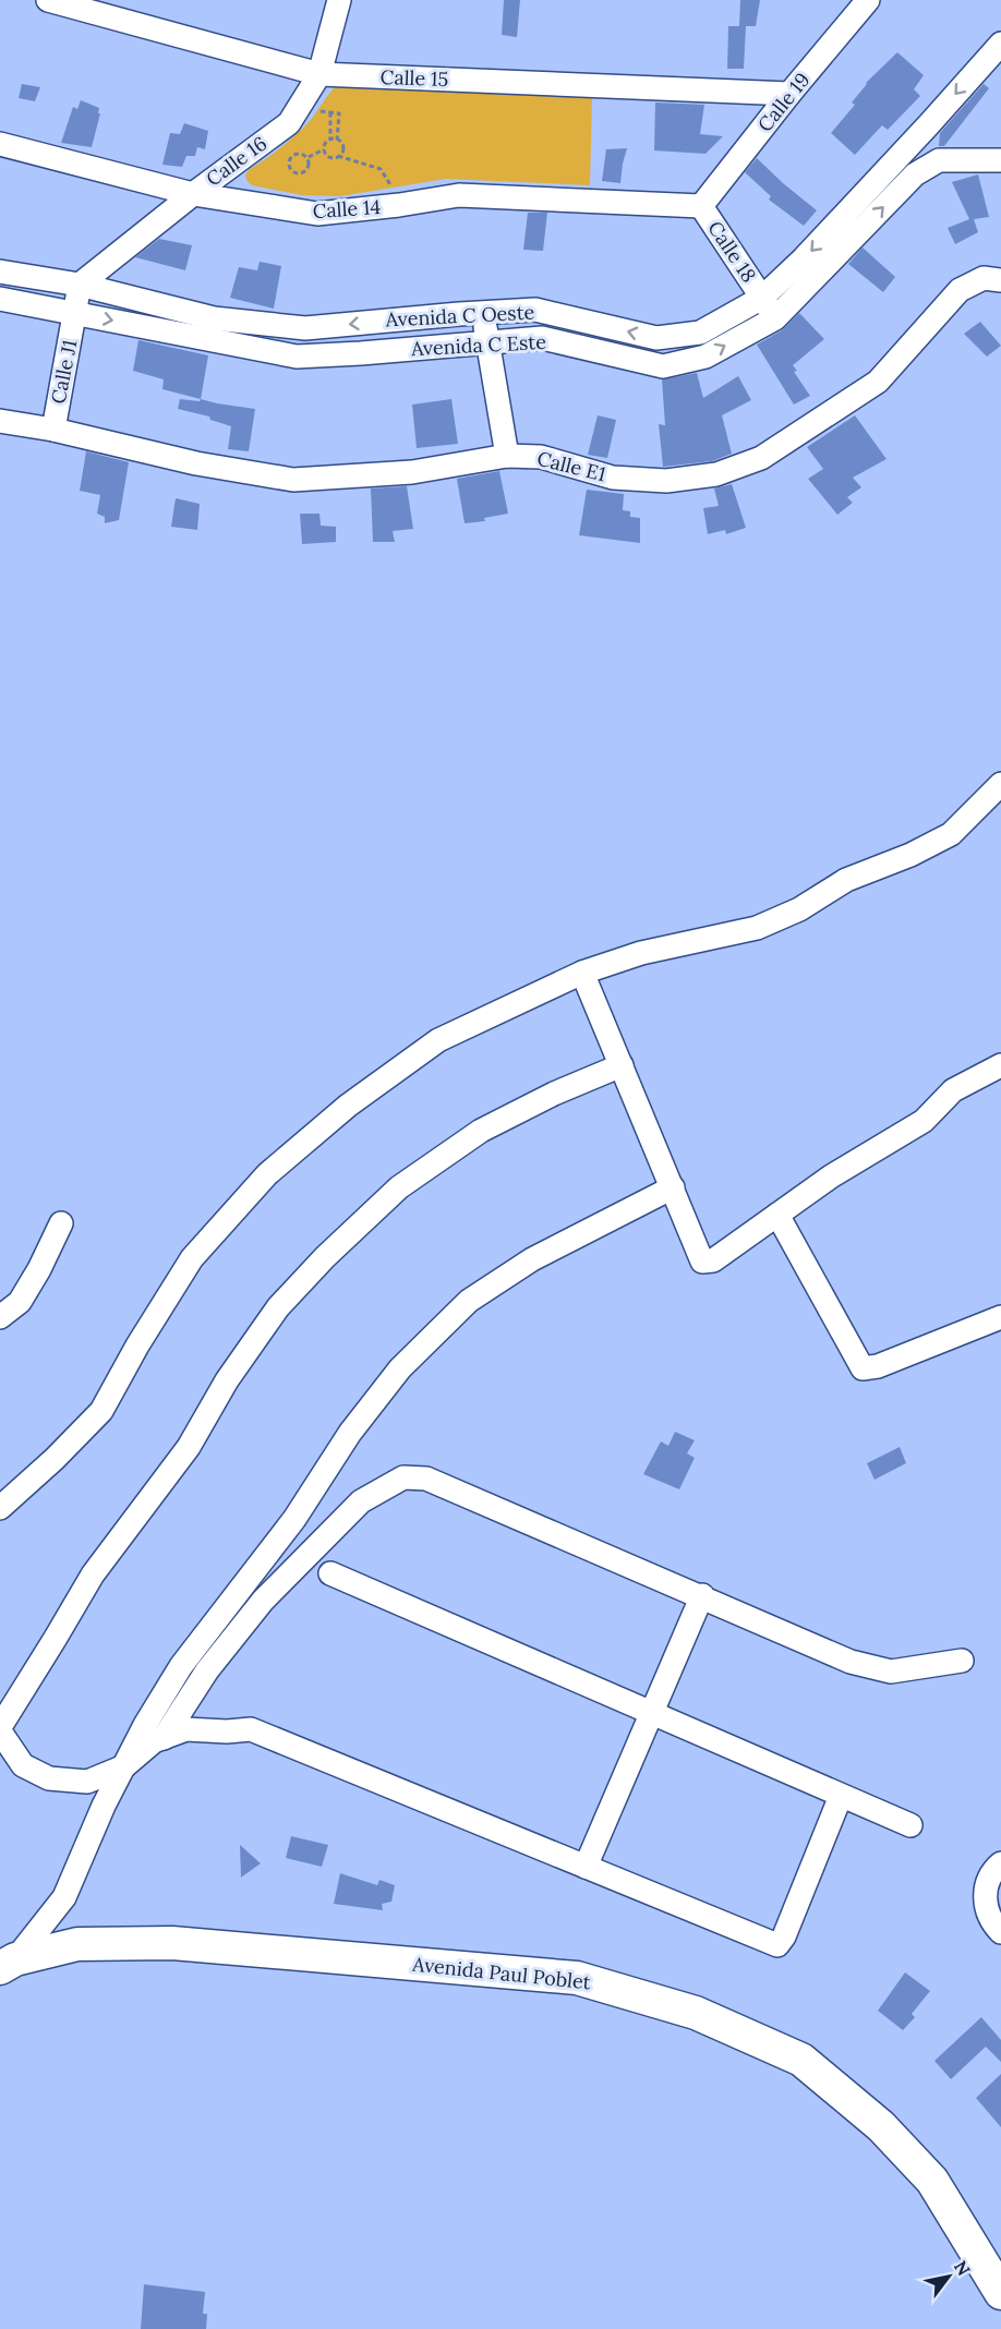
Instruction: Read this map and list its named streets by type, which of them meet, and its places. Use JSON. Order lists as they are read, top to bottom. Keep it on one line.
{"streets":{"main road":["Avenida Paul Poblet"],"street":["Calle 15","Calle 19","Calle 16","Calle 14","Calle 18","Avenida C Oeste","Avenida C Este","Calle J1","Calle E1"]},"crossings":[["Calle 15","Calle 19"],["Calle 15","Calle 16"],["Calle 19","Calle 14"],["Calle 19","Calle 18"],["Calle 16","Calle 14"],["Calle 16","Avenida C Oeste"],["Calle 16","Calle J1"],["Calle 14","Calle 18"],["Calle 18","Avenida C Oeste"],["Calle 18","Avenida C Este"],["Avenida C Oeste","Calle J1"],["Avenida C Este","Calle J1"],["Calle J1","Calle E1"]],"one_way":["Avenida C Oeste","Avenida C Este"],"north":"top right"}
